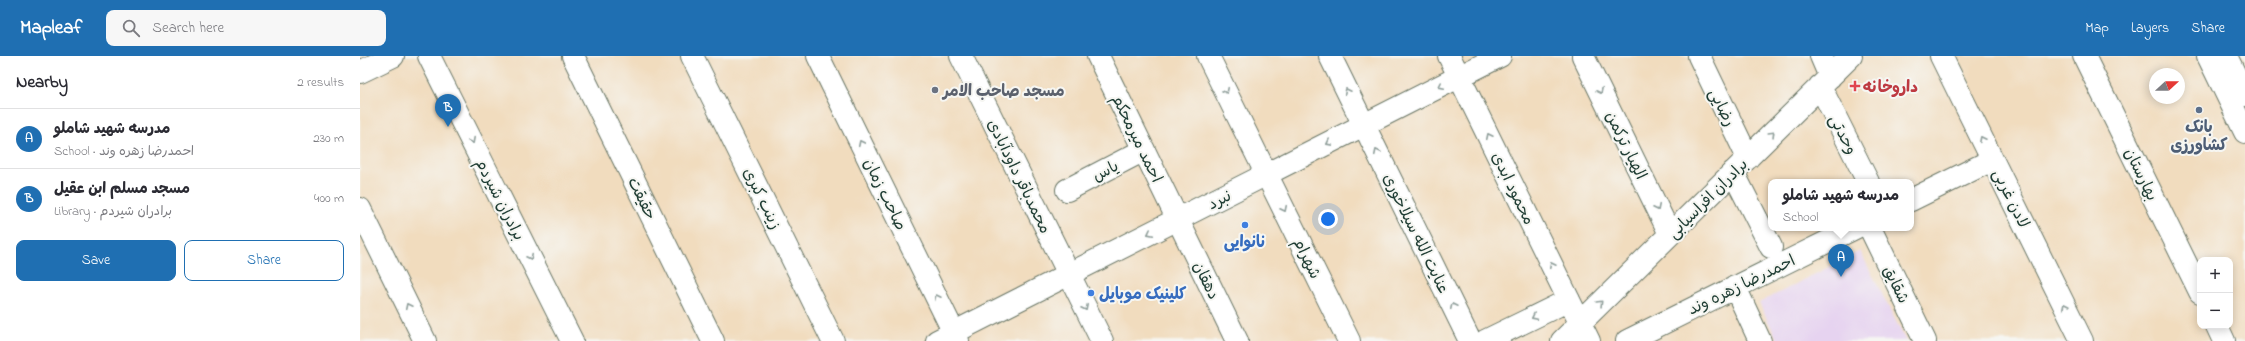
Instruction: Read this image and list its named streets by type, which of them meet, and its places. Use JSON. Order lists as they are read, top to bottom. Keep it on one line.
{"streets":{"street":["رضایی","وحدتی","احمد میرمحکم","الهیار ترکمن","یاس","بهارستان","محمدباقر داودآبادی","محمود ابدی","صاحب زمان","حقیقت","زینب کبری","برادران افراسیابی","لادن غربی","برادران شیردم","نبرد","عنایت الله سیلاخوری","شهرام","دهقان","احمدرضا زهره وند","شقایق"]},"crossings":[["رضایی","برادران افراسیابی"],["وحدتی","برادران افراسیابی"],["احمد میرمحکم","یاس"],["احمد میرمحکم","نبرد"],["احمد میرمحکم","دهقان"],["الهیار ترکمن","برادران افراسیابی"],["محمدباقر داودآبادی","نبرد"],["محمود ابدی","برادران افراسیابی"],["محمود ابدی","نبرد"],["صاحب زمان","نبرد"],["نبرد","عنایت الله سیلاخوری"],["نبرد","شهرام"],["نبرد","دهقان"]],"one_way":["الهیار ترکمن","محمود ابدی","صاحب زمان","برادران افراسیابی","لادن غربی","نبرد","عنایت الله سیلاخوری","شهرام"],"places":{"health":["داروخانه"],"other":["مسجد صاحب الامر","بانک کشاورزی","نانوایی","کلینیک موبایل"]},"north":"right","page":{"header":"Mapleaf","search":"Search here","nav":["Map","Layers","Share"],"heading":["Nearby","2 results"],"pins":["B","A"],"list":[{"mark":"A","name":"مدرسه شهید شاملو","note":"School · احمدرضا زهره وند","value":"230 m"},{"mark":"B","name":"مسجد مسلم ابن عقیل","note":"Library · برادران شیردم","value":"400 m"}],"popup":["مدرسه شهید شاملو","School"],"buttons":["Save","Share"],"map_buttons":["+","−"]}}
